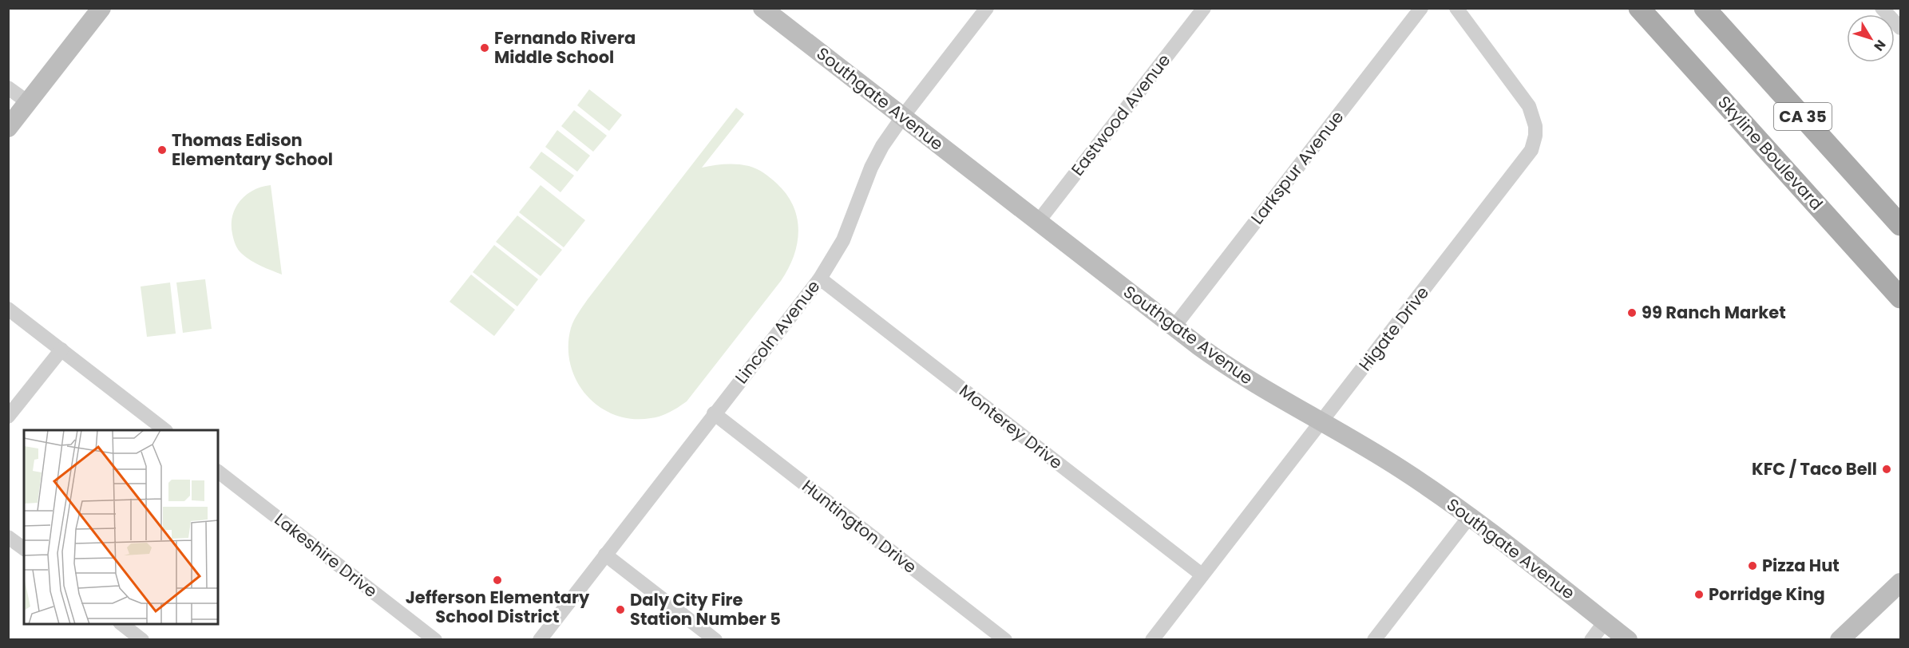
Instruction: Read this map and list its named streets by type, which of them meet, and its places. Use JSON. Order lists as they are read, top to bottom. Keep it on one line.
{"streets":{"main road":["CA 35","Skyline Boulevard"],"street":["Southgate Avenue","Eastwood Avenue","Larkspur Avenue","Higate Drive","Lincoln Avenue","Monterey Drive","Huntington Drive","Lakeshire Drive"]},"crossings":[["Southgate Avenue","Eastwood Avenue"],["Southgate Avenue","Larkspur Avenue"],["Southgate Avenue","Higate Drive"],["Southgate Avenue","Lincoln Avenue"],["Higate Drive","Monterey Drive"],["Lincoln Avenue","Monterey Drive"],["Lincoln Avenue","Huntington Drive"]],"places":["Fernando Rivera Middle School","Thomas Edison Elementary School","99 Ranch Market","KFC / Taco Bell","Pizza Hut","Jefferson Elementary School District","Porridge King","Daly City Fire Station Number 5"],"north":"bottom right"}
